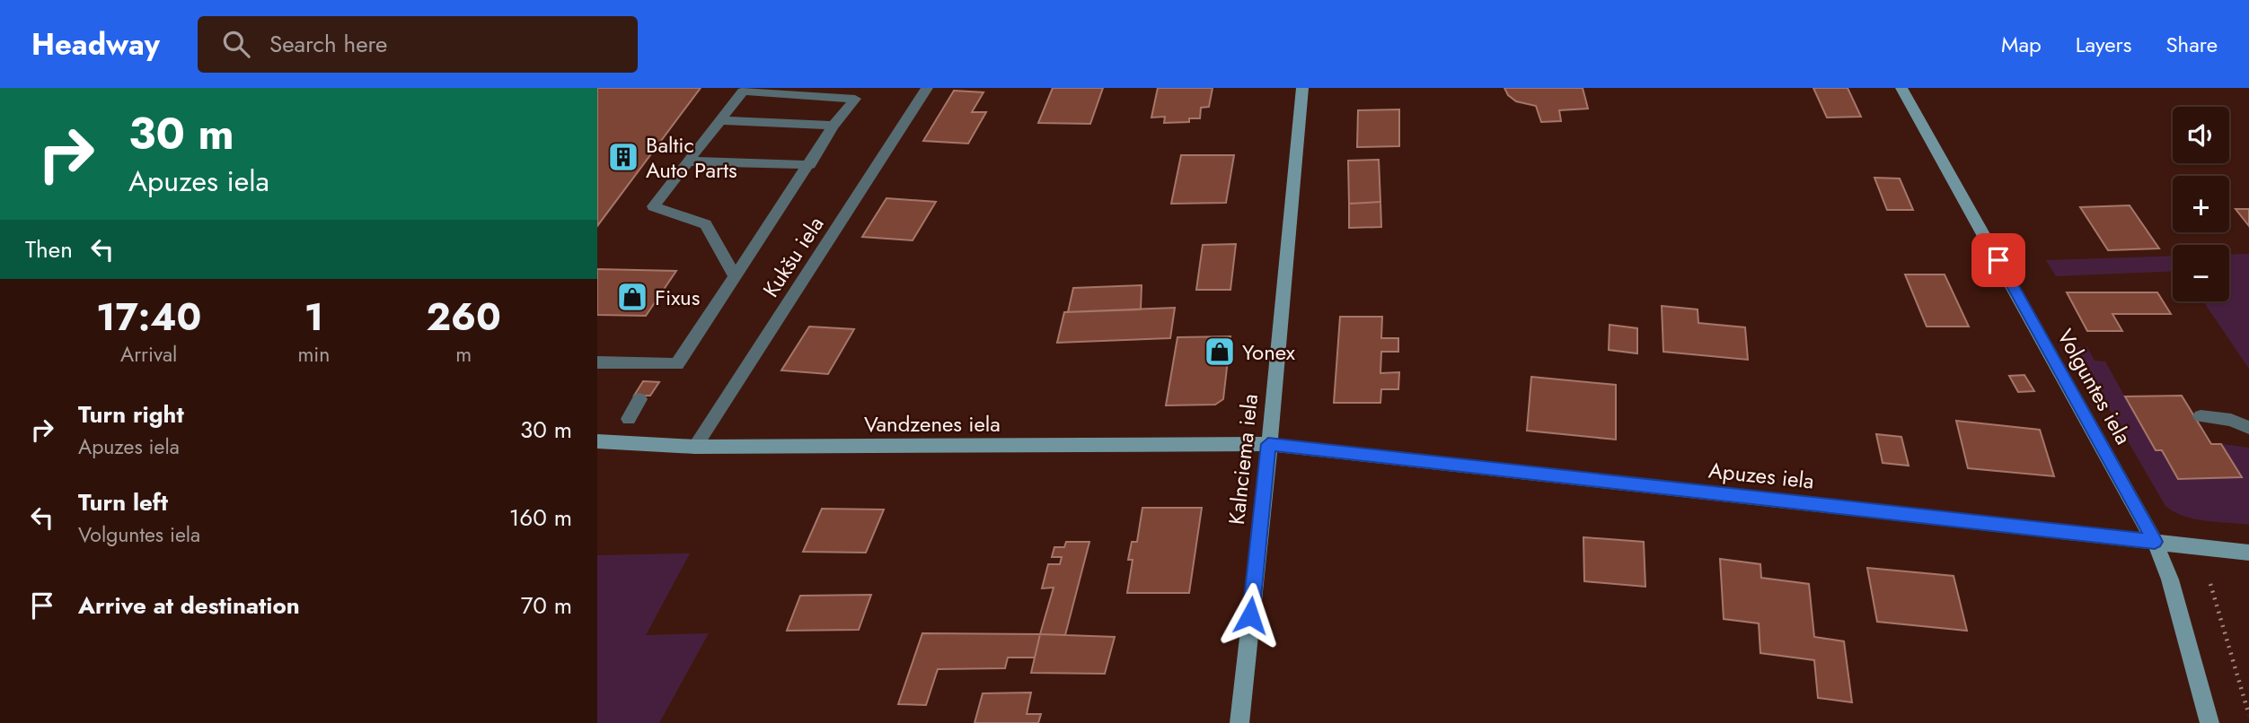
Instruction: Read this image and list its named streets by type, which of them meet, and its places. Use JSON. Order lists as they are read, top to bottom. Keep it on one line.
{"streets":{"street":["Kukšu iela","Volguntes iela","Vandzenes iela","Kalnciema iela","Apuzes iela"]},"crossings":[["Kukšu iela","Vandzenes iela"],["Volguntes iela","Apuzes iela"],["Vandzenes iela","Kalnciema iela"],["Vandzenes iela","Apuzes iela"],["Kalnciema iela","Apuzes iela"]],"places":{"building":["Baltic Auto Parts"],"shop":["Fixus","Yonex"]},"page":{"header":"Headway","search":"Search here","nav":["Map","Layers","Share"],"turn":["30 m","Apuzes iela"],"map_buttons":["+","−"],"then":"Then","eta":["17:40","Arrival","1","min","260","m"],"list":[{"name":"Turn right","note":"Apuzes iela","value":"30 m"},{"name":"Turn left","note":"Volguntes iela","value":"160 m"},{"name":"Arrive at destination","value":"70 m"}]}}
